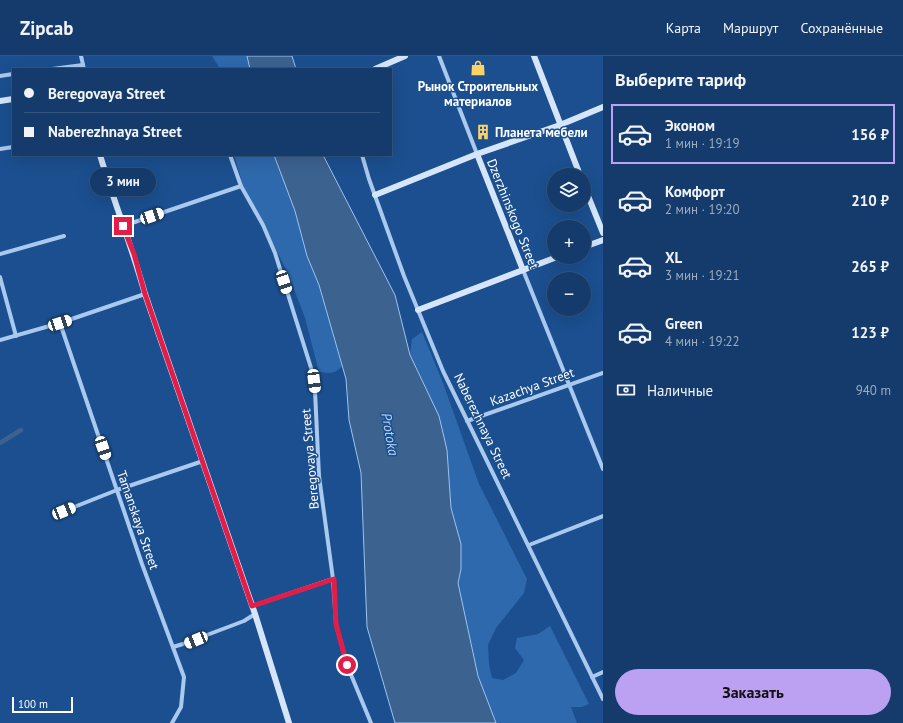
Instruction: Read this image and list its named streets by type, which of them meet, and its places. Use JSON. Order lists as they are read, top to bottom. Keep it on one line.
{"streets":{"street":["Dzerzhinskogo Street","Kazachya Street","Naberezhnaya Street","Beregovaya Street","Tamanskaya Street"]},"crossings":[["Dzerzhinskogo Street","Kazachya Street"],["Kazachya Street","Naberezhnaya Street"]],"water":["Protoka"],"places":{"shop":["Рынок Строительных материалов"],"building":["Планета мебели"]},"scale_bar":"100 m","page":{"header":"Zipcab","nav":["Карта","Маршрут","Сохранённые"],"heading":"Выберите тариф","banner":["Beregovaya Street","Naberezhnaya Street"],"list":[{"name":"Эконом","note":"1 мин · 19:19","value":"156 ₽"},{"name":"Комфорт","note":"2 мин · 19:20","value":"210 ₽"},{"name":"XL","note":"3 мин · 19:21","value":"265 ₽"},{"name":"Green","note":"4 мин · 19:22","value":"123 ₽"}],"map_buttons":["+","−"],"bubble":"3 мин","pay":["Наличные","940 m"],"buttons":"Заказать","scale":"100 m"}}
